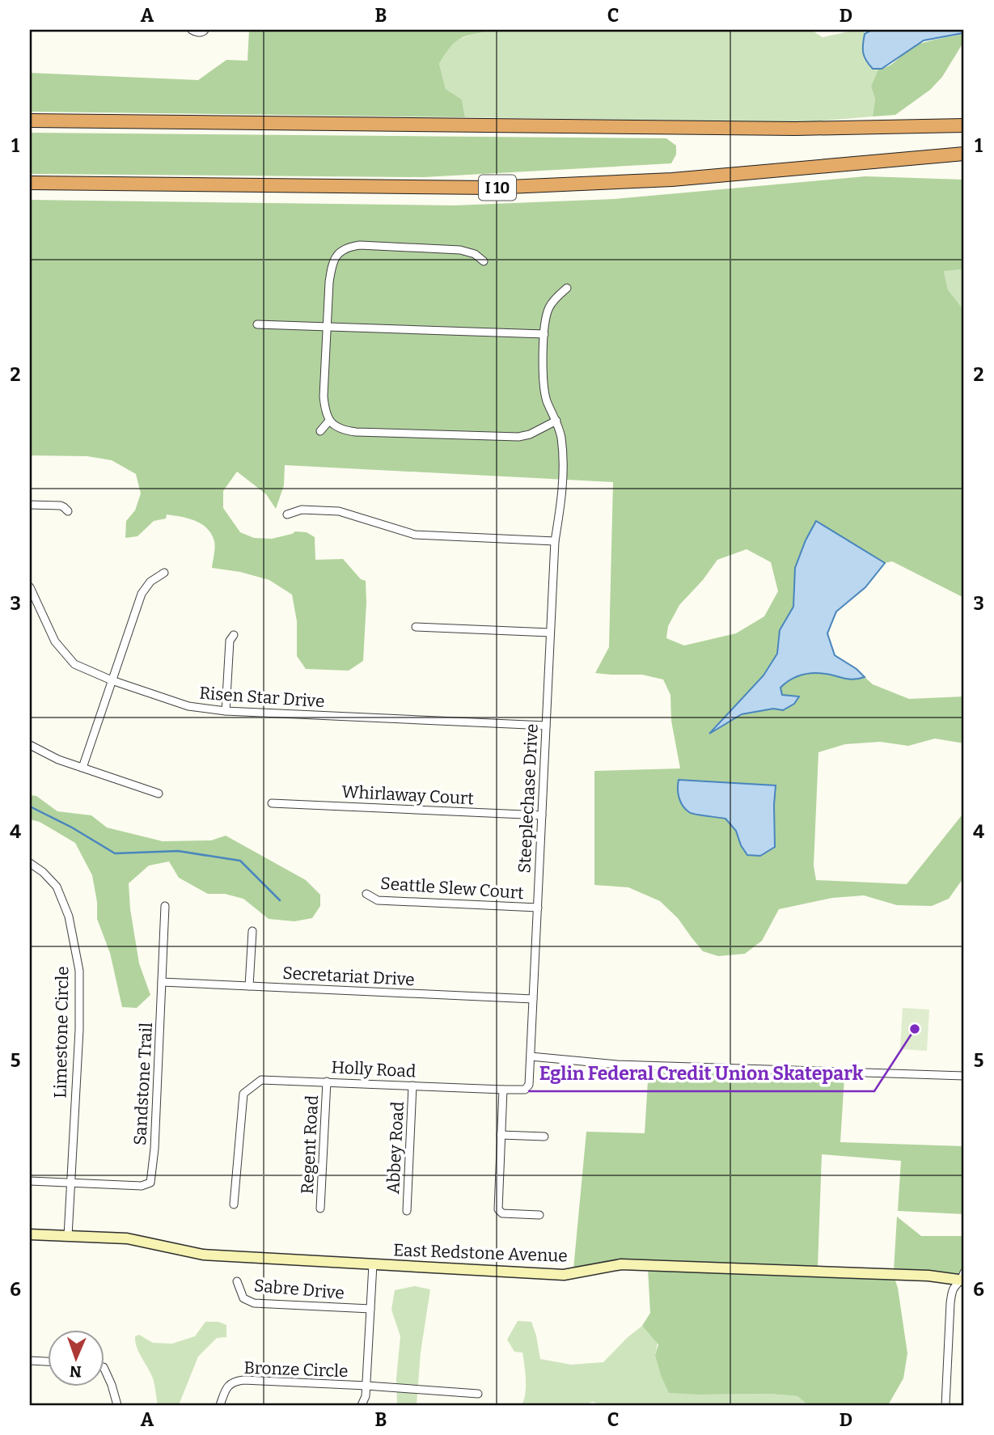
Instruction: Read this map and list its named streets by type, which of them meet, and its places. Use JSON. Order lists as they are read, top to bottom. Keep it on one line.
{"streets":{"highway":["I 10"],"street":["Risen Star Drive","Whirlaway Court","Steeplechase Drive","Seattle Slew Court","Secretariat Drive","Limestone Circle","Holly Road","Sandstone Trail","Regent Road","Abbey Road","East Redstone Avenue","Sabre Drive","Bronze Circle"]},"crossings":[["Risen Star Drive","Steeplechase Drive"],["Whirlaway Court","Steeplechase Drive"],["Steeplechase Drive","Seattle Slew Court"],["Steeplechase Drive","Secretariat Drive"],["Steeplechase Drive","Holly Road"],["Secretariat Drive","Sandstone Trail"],["Limestone Circle","Sandstone Trail"],["Limestone Circle","East Redstone Avenue"],["Holly Road","Regent Road"],["Holly Road","Abbey Road"]],"places":["Eglin Federal Credit Union Skatepark"],"north":"bottom","grid":{"columns":["A","B","C","D"],"rows":["1","2","3","4","5","6"]}}
